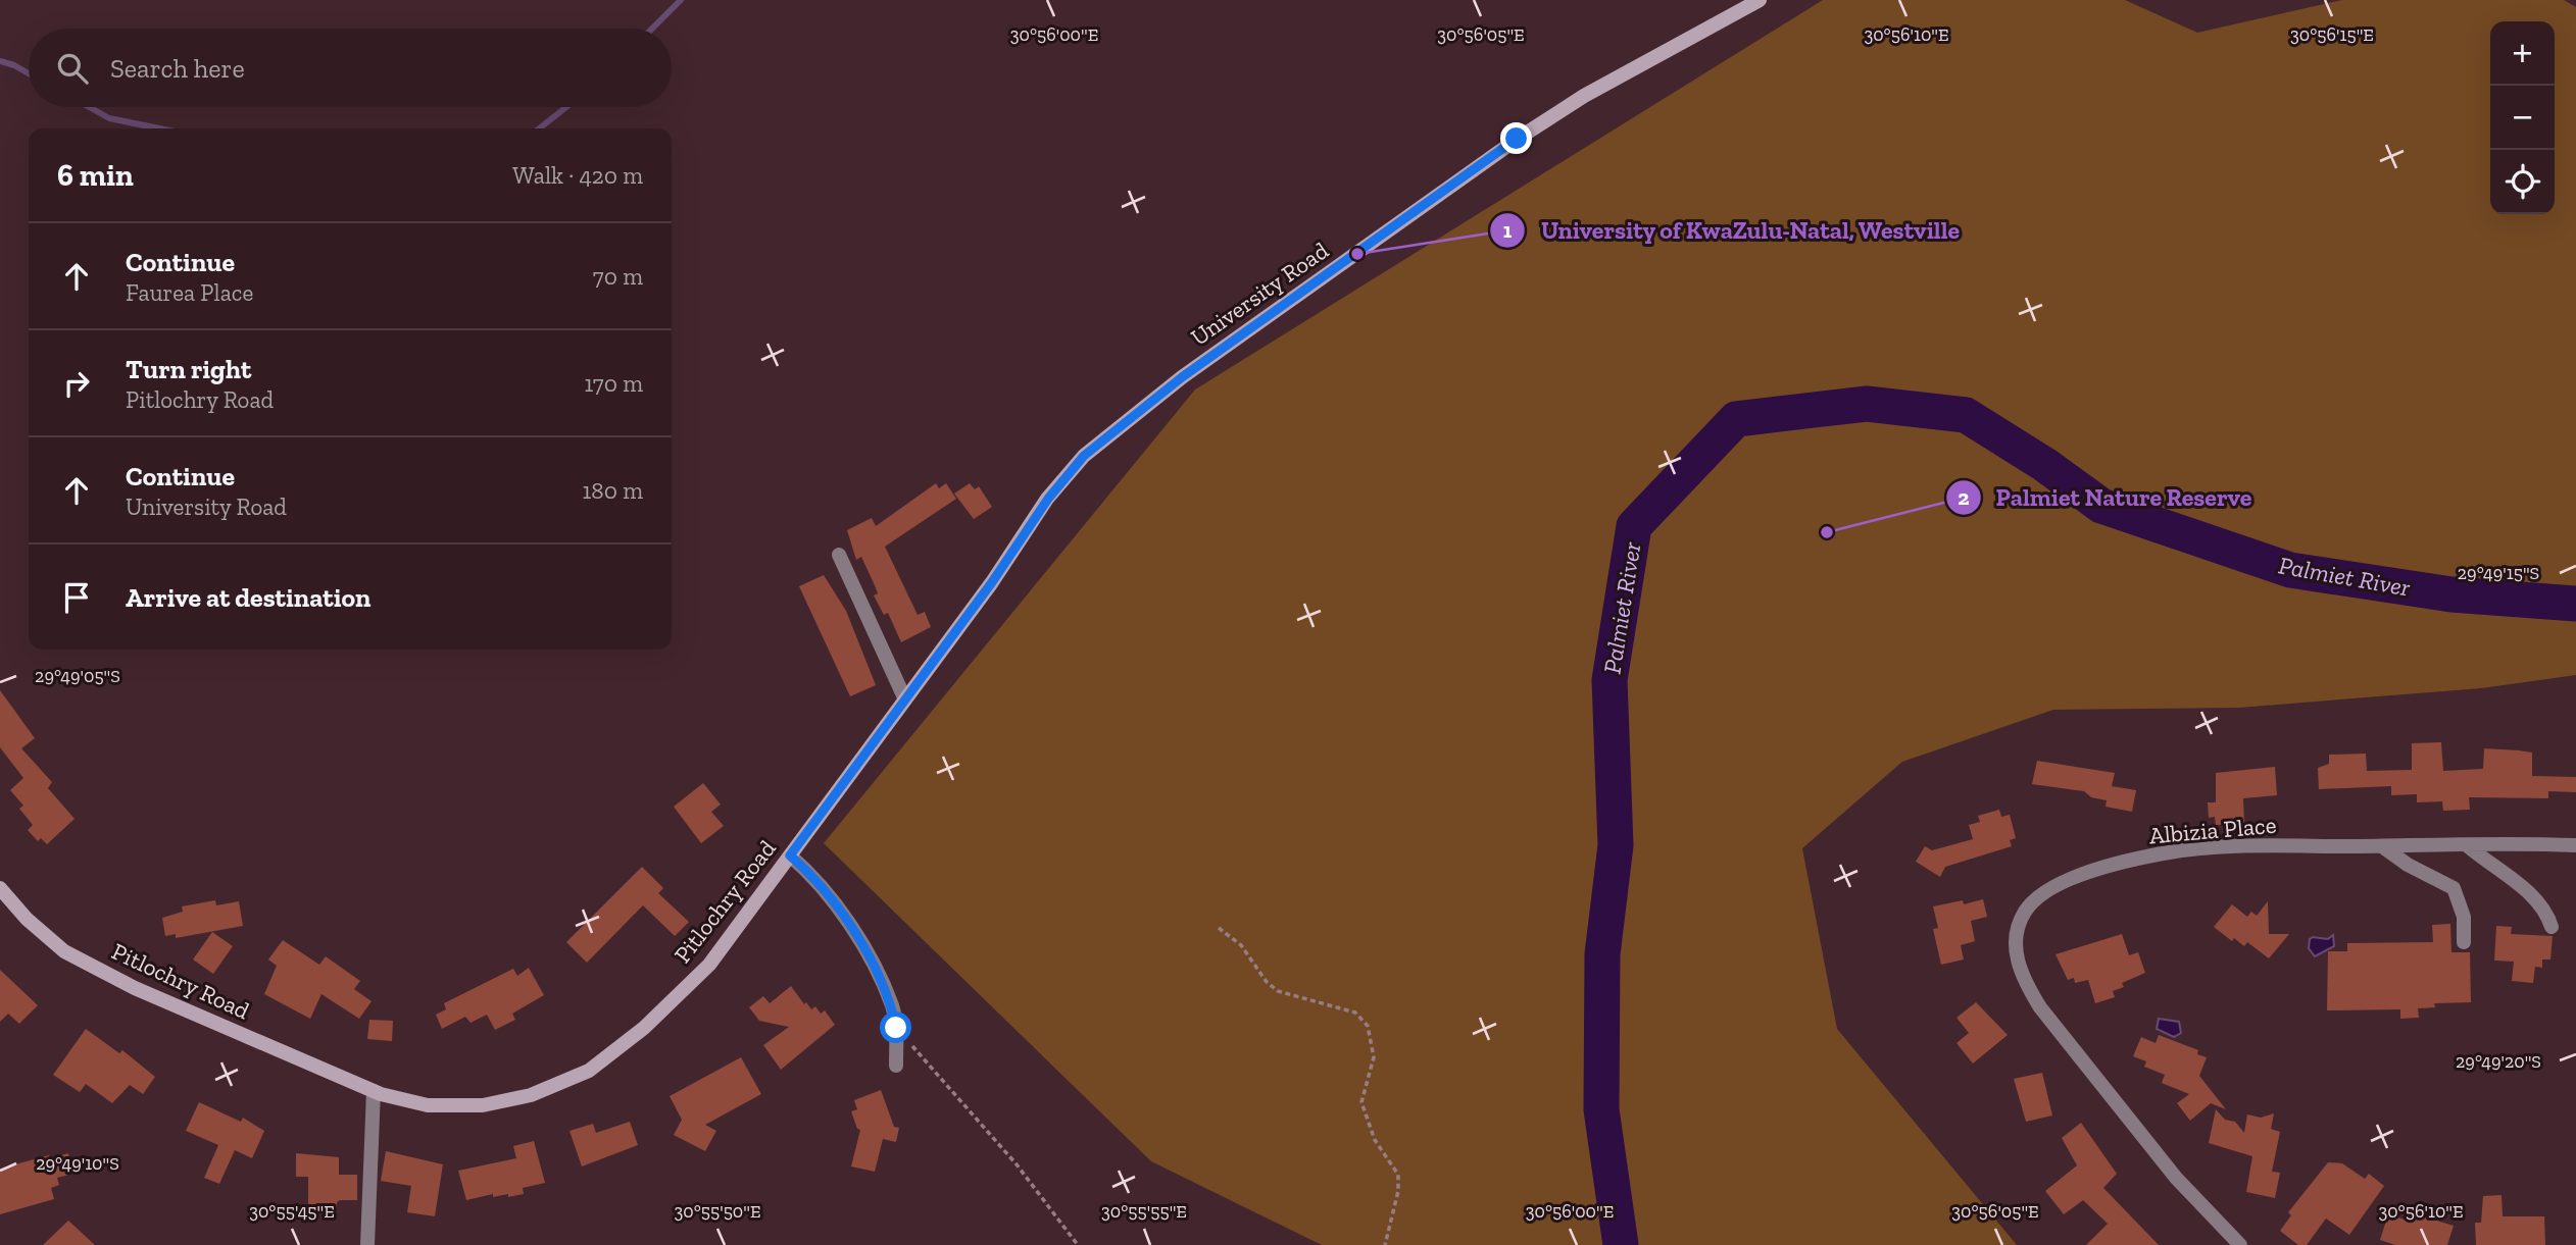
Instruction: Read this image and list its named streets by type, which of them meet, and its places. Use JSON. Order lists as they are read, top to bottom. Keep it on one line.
{"streets":{"street":["University Road","Albizia Place","Pitlochry Road"]},"crossings":[["University Road","Pitlochry Road"]],"water":["Palmiet River"],"places":["University of KwaZulu-Natal, Westville","Palmiet Nature Reserve"],"page":{"map_buttons":["+","−"],"search":"Search here","heading":["6 min","Walk · 420 m"],"list":[["Continue","Faurea Place","70 m"],["Turn right","Pitlochry Road","170 m"],["Continue","University Road","180 m"],"Arrive at destination"]},"coordinates":["30°56'00\"E","30°56'05\"E","30°56'10\"E","30°56'15\"E","29°49'15\"S","29°49'05\"S","29°49'20\"S","29°49'10\"S","30°55'45\"E","30°55'50\"E","30°55'55\"E"]}
